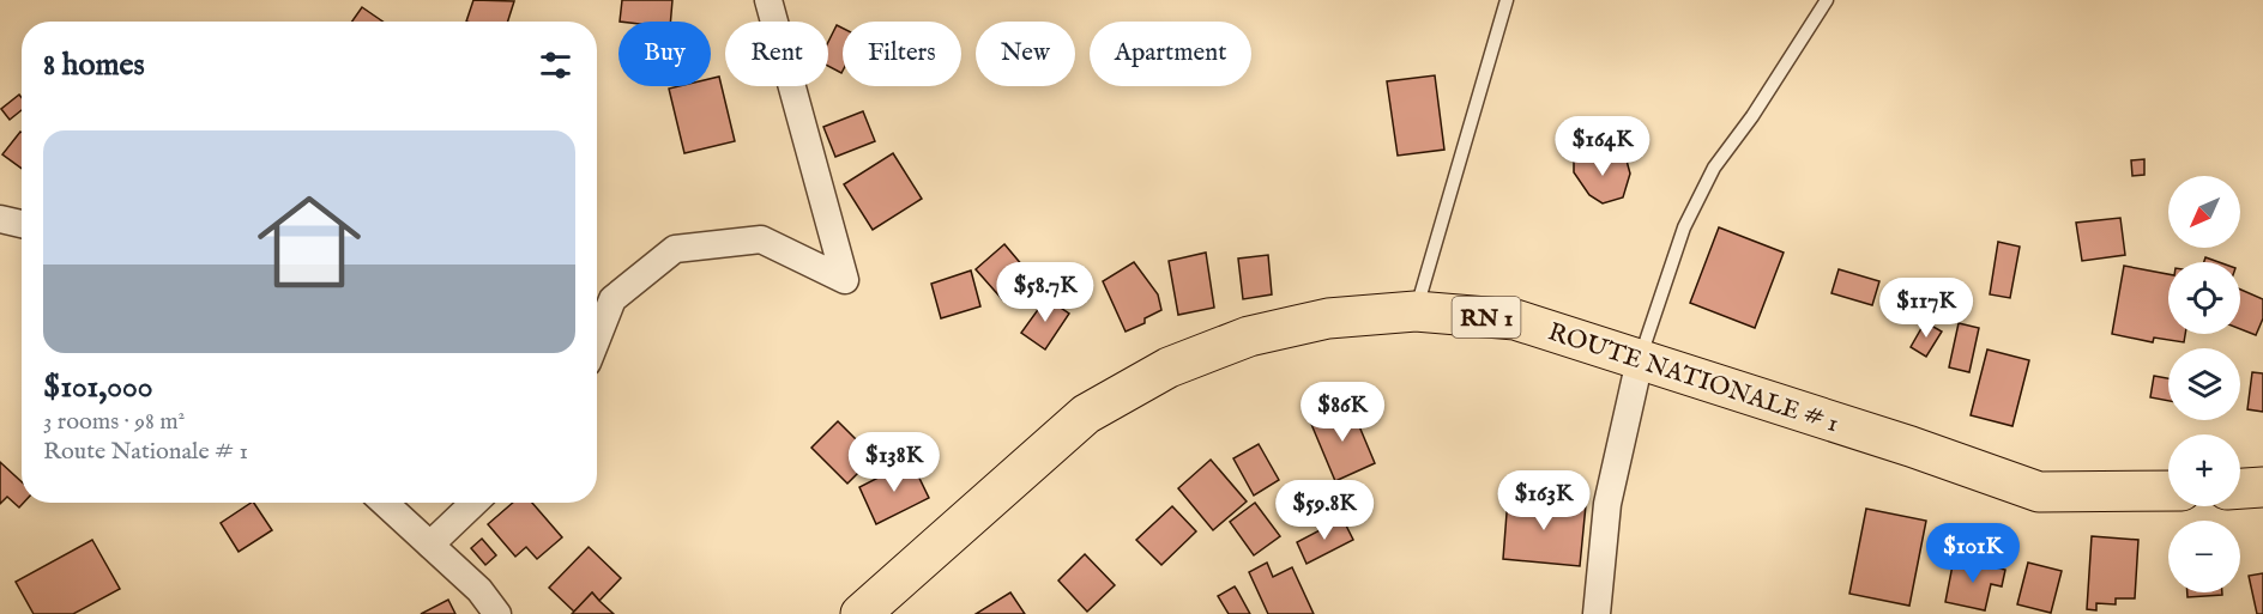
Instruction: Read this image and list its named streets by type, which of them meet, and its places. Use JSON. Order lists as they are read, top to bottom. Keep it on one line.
{"streets":{"main road":["RN 1","ROUTE NATIONALE # 1"]},"north":"bottom left","page":{"chip":["Buy","Rent","Filters","New","Apartment"],"heading":"8 homes","list":[{"name":"$101,000","note":"3 rooms · 98 m² · Route Nationale # 1"}],"price":["$164K","$58.7K","$117K","$86K","$138K","$163K","$59.8K","$101K"],"map_buttons":["+","−"]}}
